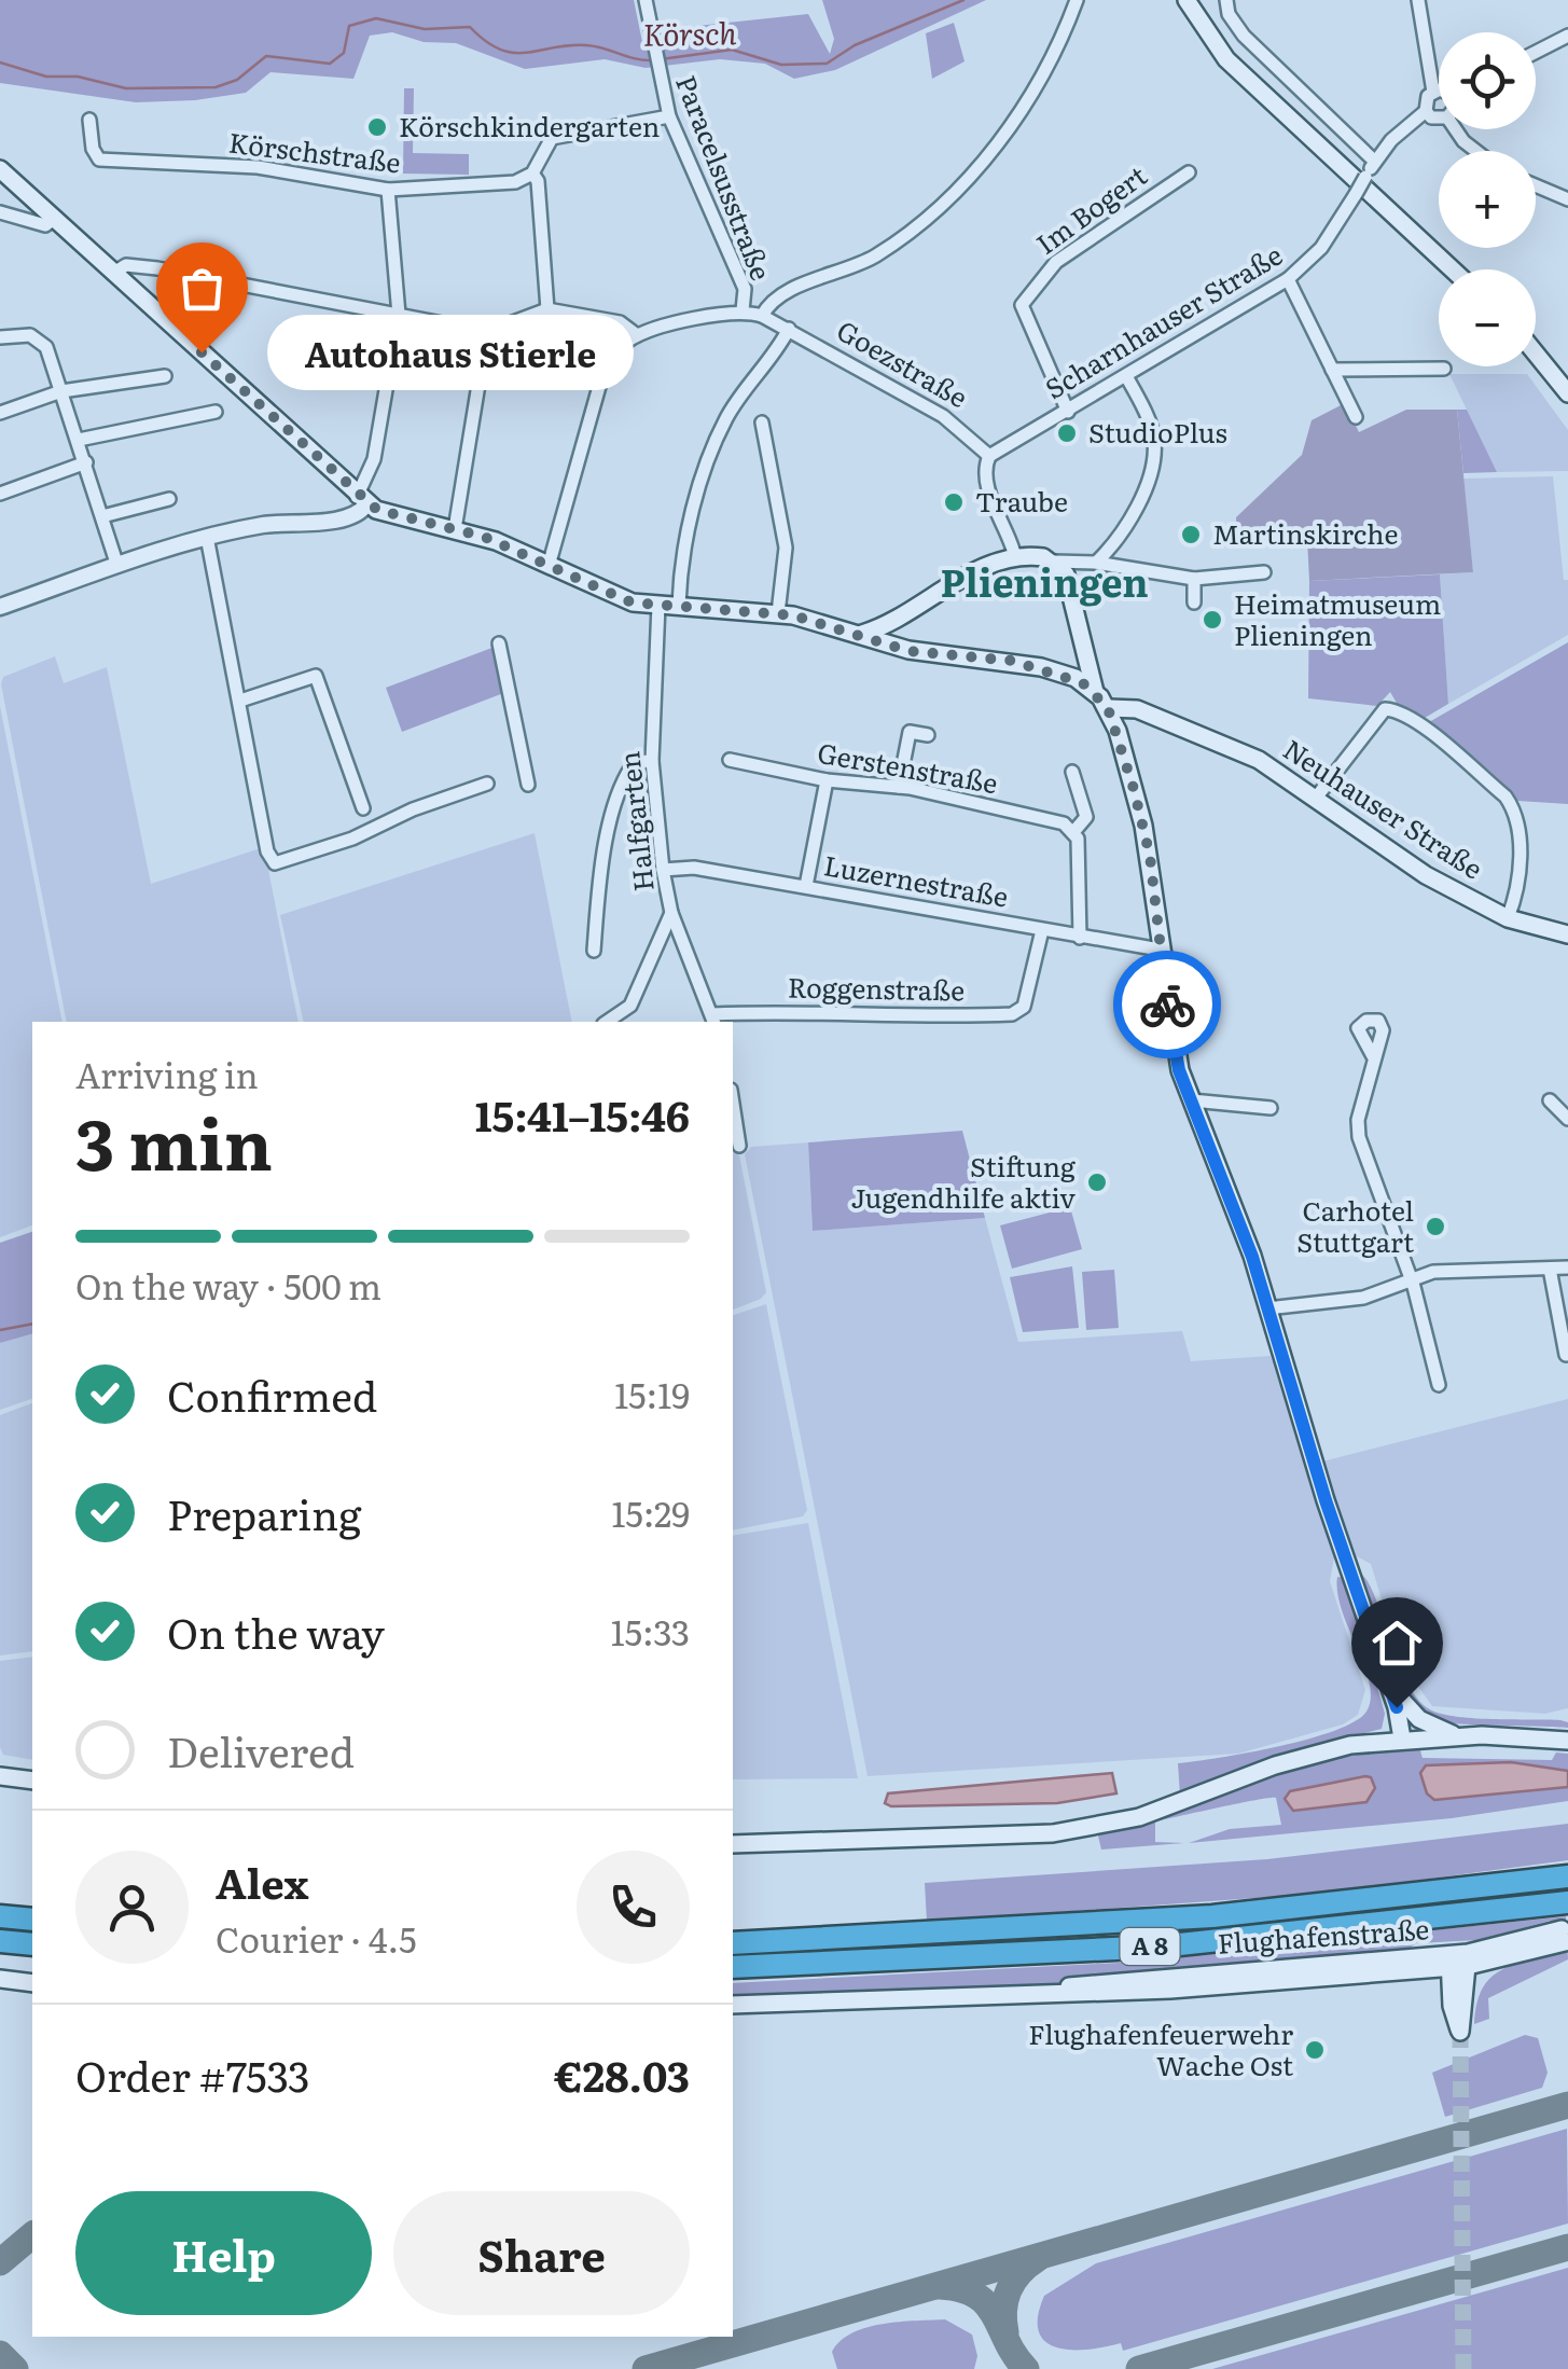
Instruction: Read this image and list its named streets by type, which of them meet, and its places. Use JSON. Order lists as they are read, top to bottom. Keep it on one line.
{"streets":{"highway":["A 8"],"main road":["Neuhauser Straße","Flughafenstraße"],"street":["Körschstraße","Paracelsusstraße","Im Bogert","Scharnhauser Straße","Goezstraße","Gerstenstraße","Halfgarten","Luzernestraße","Roggenstraße"]},"crossings":[["Paracelsusstraße","Goezstraße"],["Im Bogert","Scharnhauser Straße"],["Scharnhauser Straße","Goezstraße"],["Halfgarten","Luzernestraße"],["Halfgarten","Roggenstraße"],["Luzernestraße","Roggenstraße"]],"districts":["Plieningen"],"water":["Körsch"],"places":["Körschkindergarten","Autohaus Stierle","StudioPlus","Traube","Martinskirche","Heimatmuseum Plieningen","Stiftung Jugendhilfe aktiv","Carhotel Stuttgart","Flughafenfeuerwehr Wache Ost"],"page":{"map_buttons":["+","−"],"bubble":"Autohaus Stierle","heading":["3 min","Arriving in","15:41–15:46"],"panel":["Alex","Courier · 4.5","Order #7533","€28.03"],"bar":"On the way · 500 m","list":[["Confirmed","15:19"],["Preparing","15:29"],["On the way","15:33"],"Delivered"],"buttons":["Help","Share"]}}
